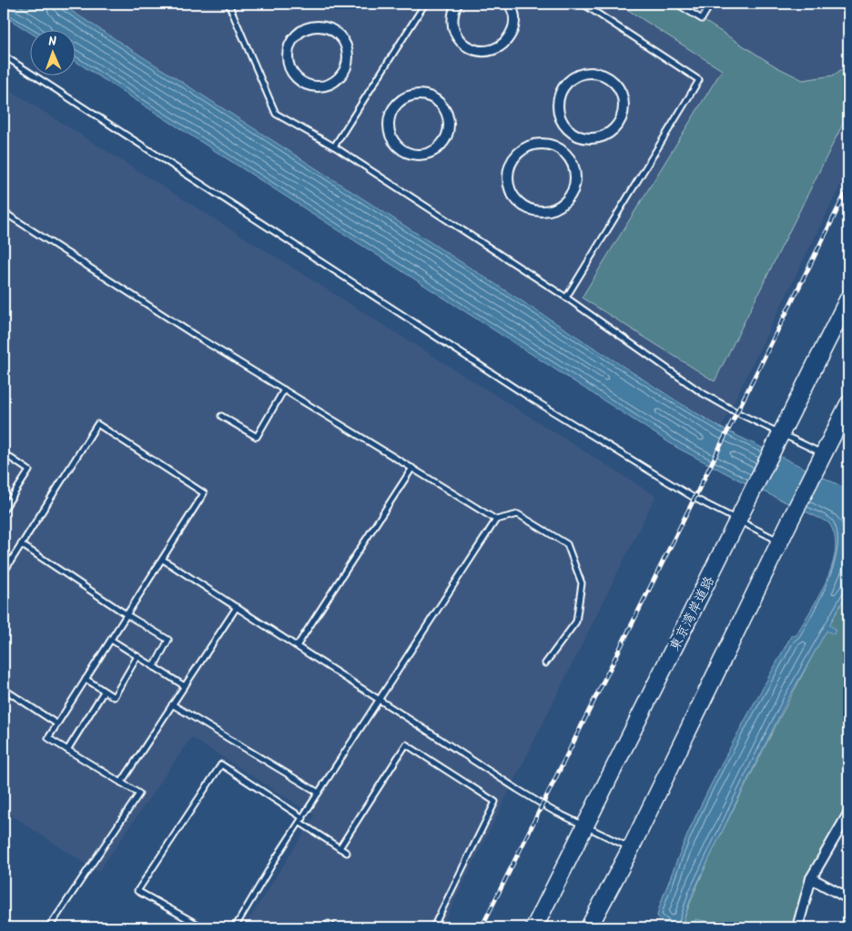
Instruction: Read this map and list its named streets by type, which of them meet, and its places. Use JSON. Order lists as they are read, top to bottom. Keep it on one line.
{"streets":{"highway":["東京湾岸道路"]},"north":"top"}
